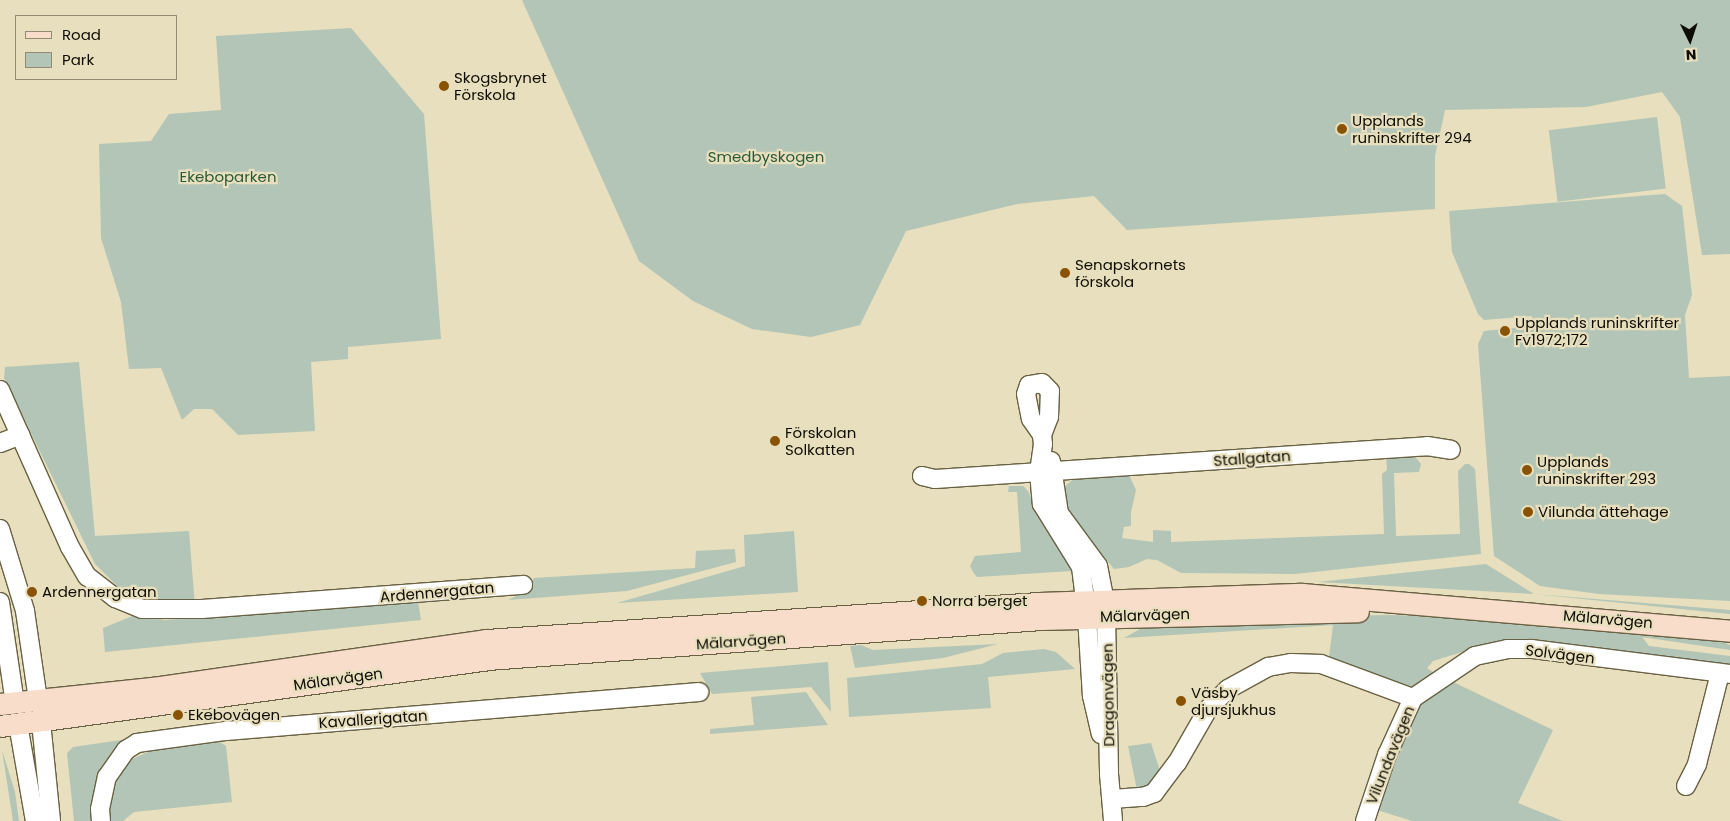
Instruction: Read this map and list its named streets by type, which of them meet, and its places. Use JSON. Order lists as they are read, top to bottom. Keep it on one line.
{"streets":{"main road":["Mälarvägen"],"street":["Stallgatan","Ardennergatan","Solvägen","Dragonvägen","Kavallerigatan","Vilundavägen"]},"crossings":[["Mälarvägen","Dragonvägen"],["Solvägen","Vilundavägen"],["Dragonvägen","Vilundavägen"]],"parks":["Smedbyskogen","Ekeboparken"],"places":["Skogsbrynet Förskola","Upplands runinskrifter 294","Senapskornets förskola","Upplands runinskrifter Fv1972;172","Förskolan Solkatten","Upplands runinskrifter 293","Vilunda ättehage","Ardennergatan","Norra berget","Väsby djursjukhus","Ekebovägen"],"legend":["Road","Park"],"north":"bottom"}
